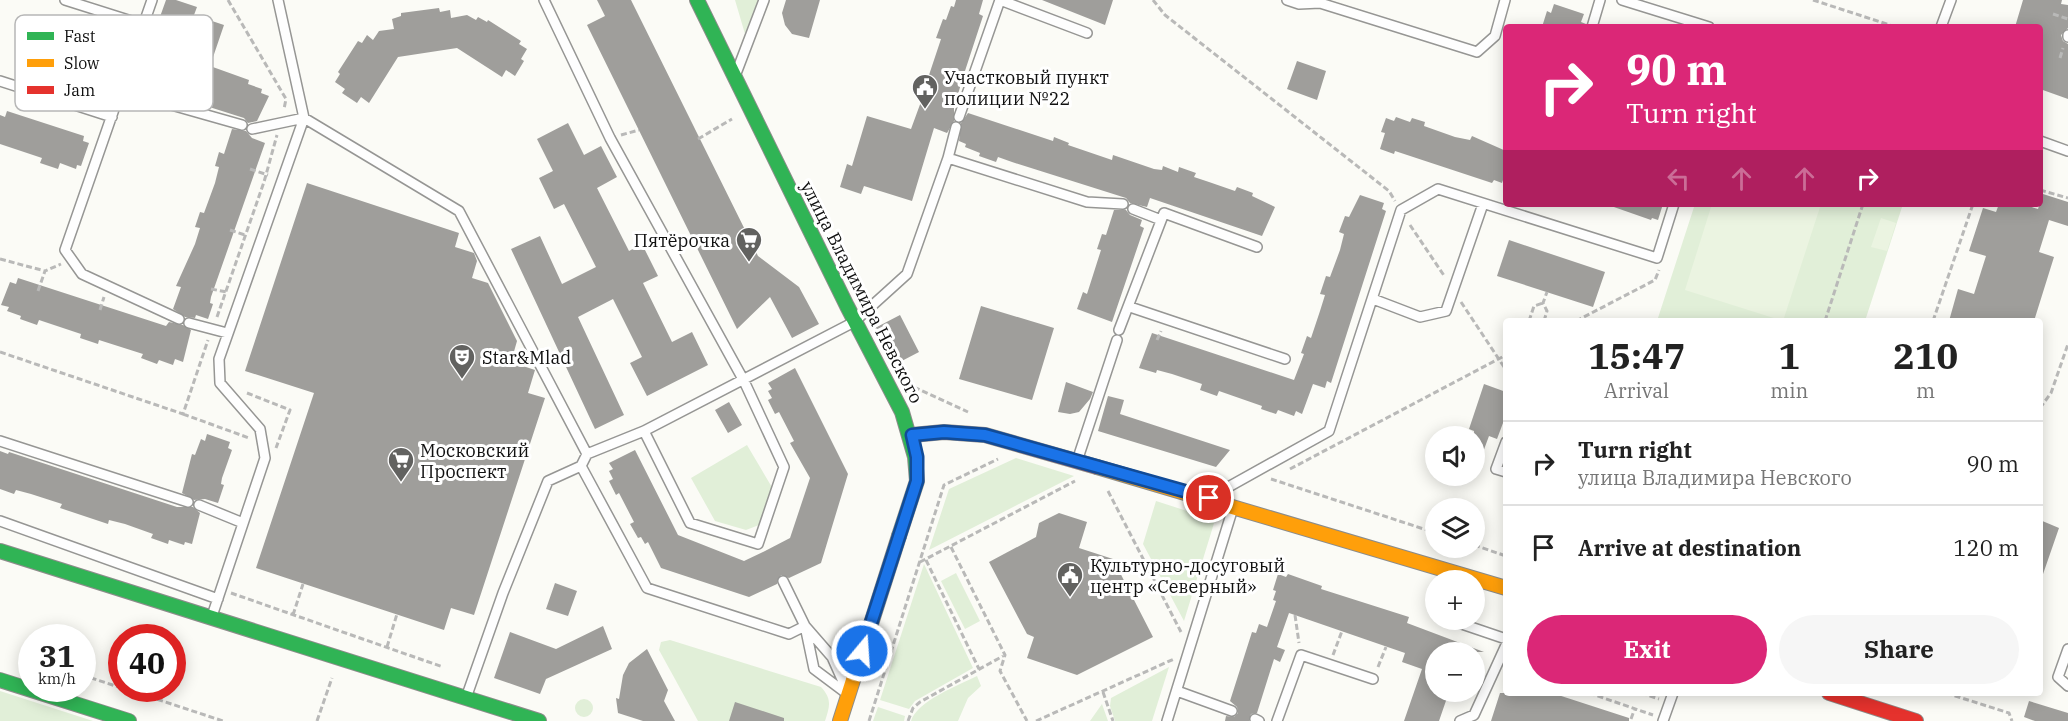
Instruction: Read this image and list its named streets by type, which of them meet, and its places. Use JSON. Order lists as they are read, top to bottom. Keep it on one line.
{"streets":{"street":["улица Владимира Невского"]},"places":{"public building":["Участковый пункт полиции №22","Культурно-досуговый центр «Северный»"],"supermarket":["Пятёрочка","Московский Проспект"],"theatre":["Star&Mlad"]},"legend":["Fast","Slow","Jam"],"page":{"turn":["90 m","Turn right"],"eta":["15:47","Arrival","1","min","210","m"],"list":[{"name":"Turn right","note":"улица Владимира Невского","value":"90 m"},{"name":"Arrive at destination","value":"120 m"}],"map_buttons":["+","−"],"buttons":["Exit","Share"],"speed":"31 km/h","limit":"40"}}
